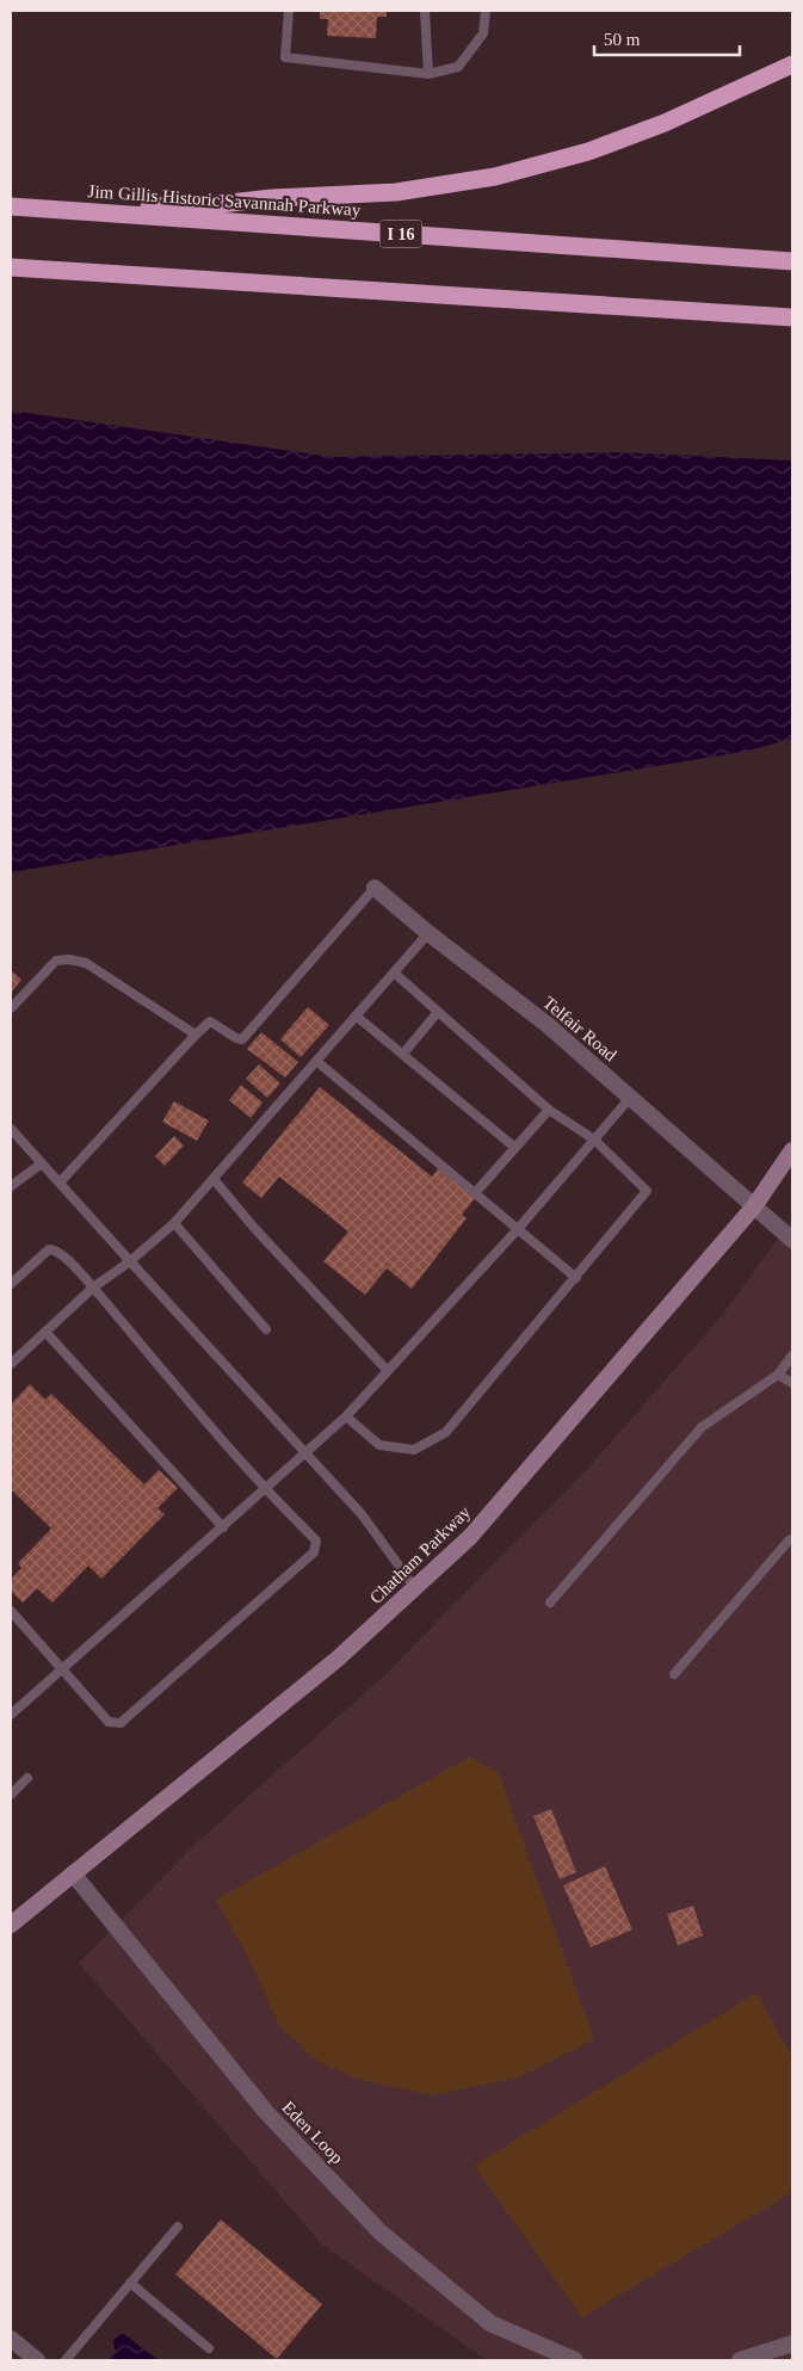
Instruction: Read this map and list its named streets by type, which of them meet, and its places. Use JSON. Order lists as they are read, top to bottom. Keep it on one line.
{"streets":{"highway":["Jim Gillis Historic Savannah Parkway","I 16"],"main road":["Chatham Parkway"],"street":["Telfair Road","Eden Loop"]},"crossings":[["Telfair Road","Chatham Parkway"],["Chatham Parkway","Eden Loop"]],"scale_bar":"50 m"}
